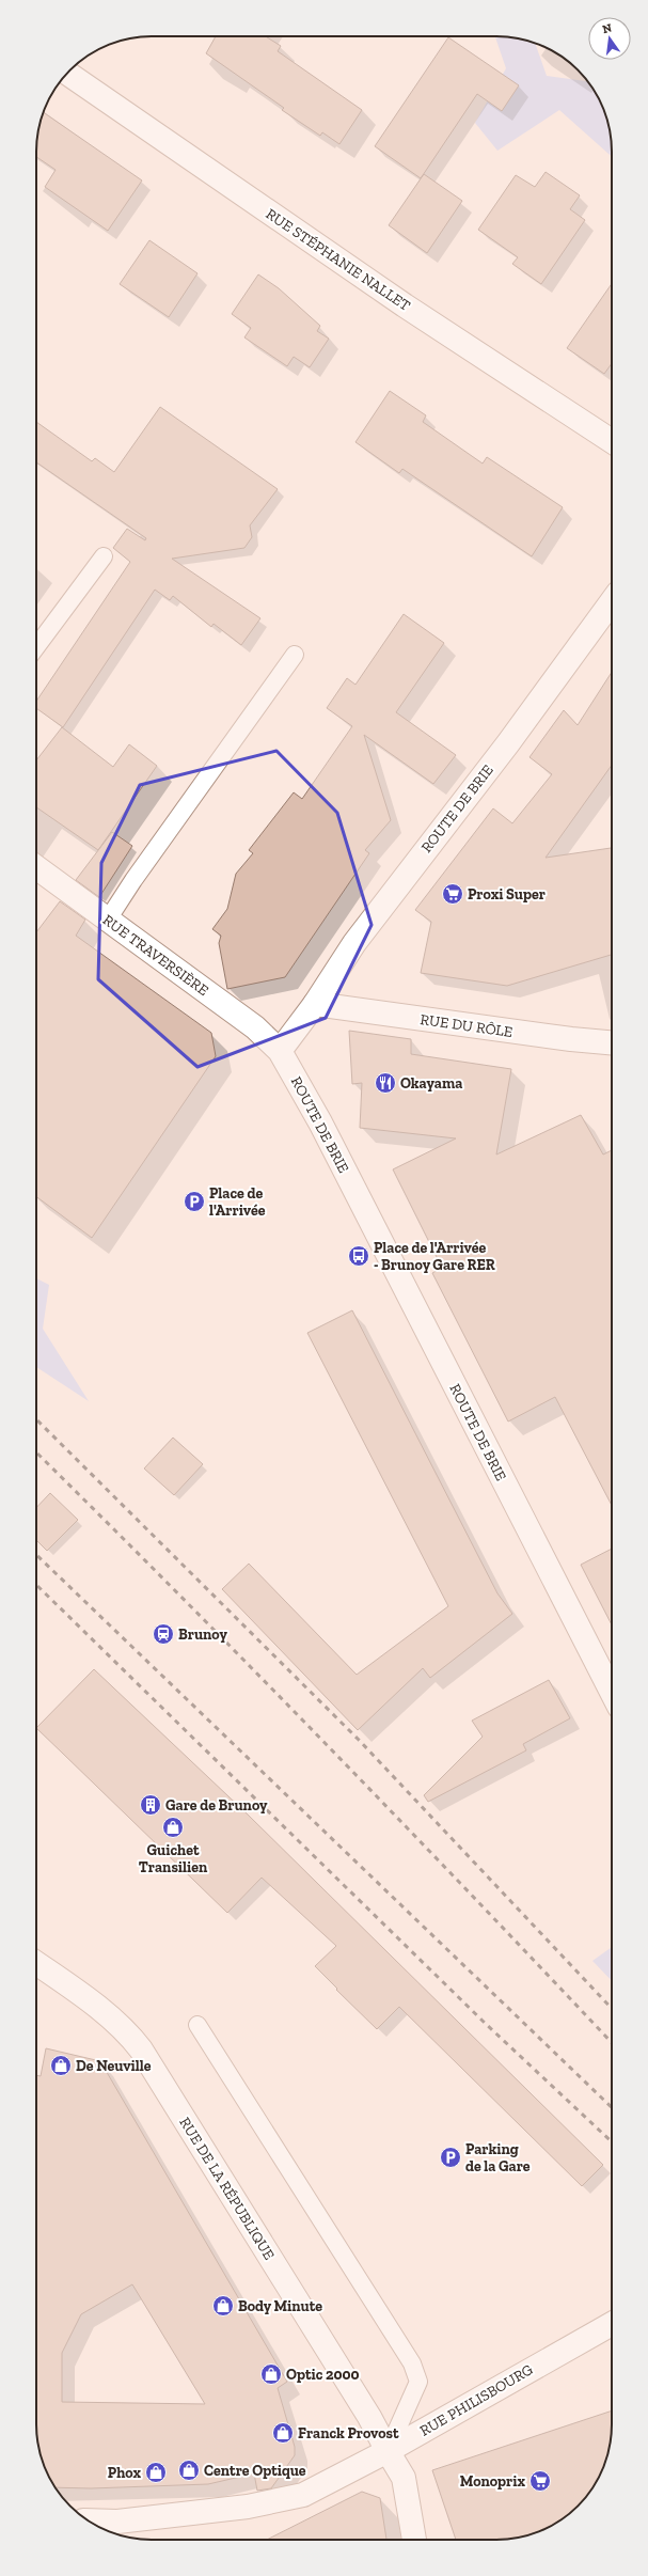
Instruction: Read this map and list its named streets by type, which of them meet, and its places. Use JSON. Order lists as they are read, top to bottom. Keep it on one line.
{"streets":{"street":["RUE STÉPHANIE NALLET","ROUTE DE BRIE","RUE TRAVERSIÈRE","RUE DU RÔLE","RUE DE LA RÉPUBLIQUE","RUE PHILISBOURG"]},"crossings":[["ROUTE DE BRIE","RUE TRAVERSIÈRE"],["ROUTE DE BRIE","RUE DU RÔLE"],["RUE DE LA RÉPUBLIQUE","RUE PHILISBOURG"]],"places":{"supermarket":["Proxi Super","Monoprix"],"restaurant":["Okayama"],"parking":["Place de l'Arrivée","Parking de la Gare"],"bus stop":["Place de l'Arrivée - Brunoy Gare RER"],"station":["Brunoy"],"building":["Gare de Brunoy"],"shop":["Guichet Transilien","De Neuville","Body Minute","Optic 2000","Franck Provost","Centre Optique","Phox"]},"north":"top"}
